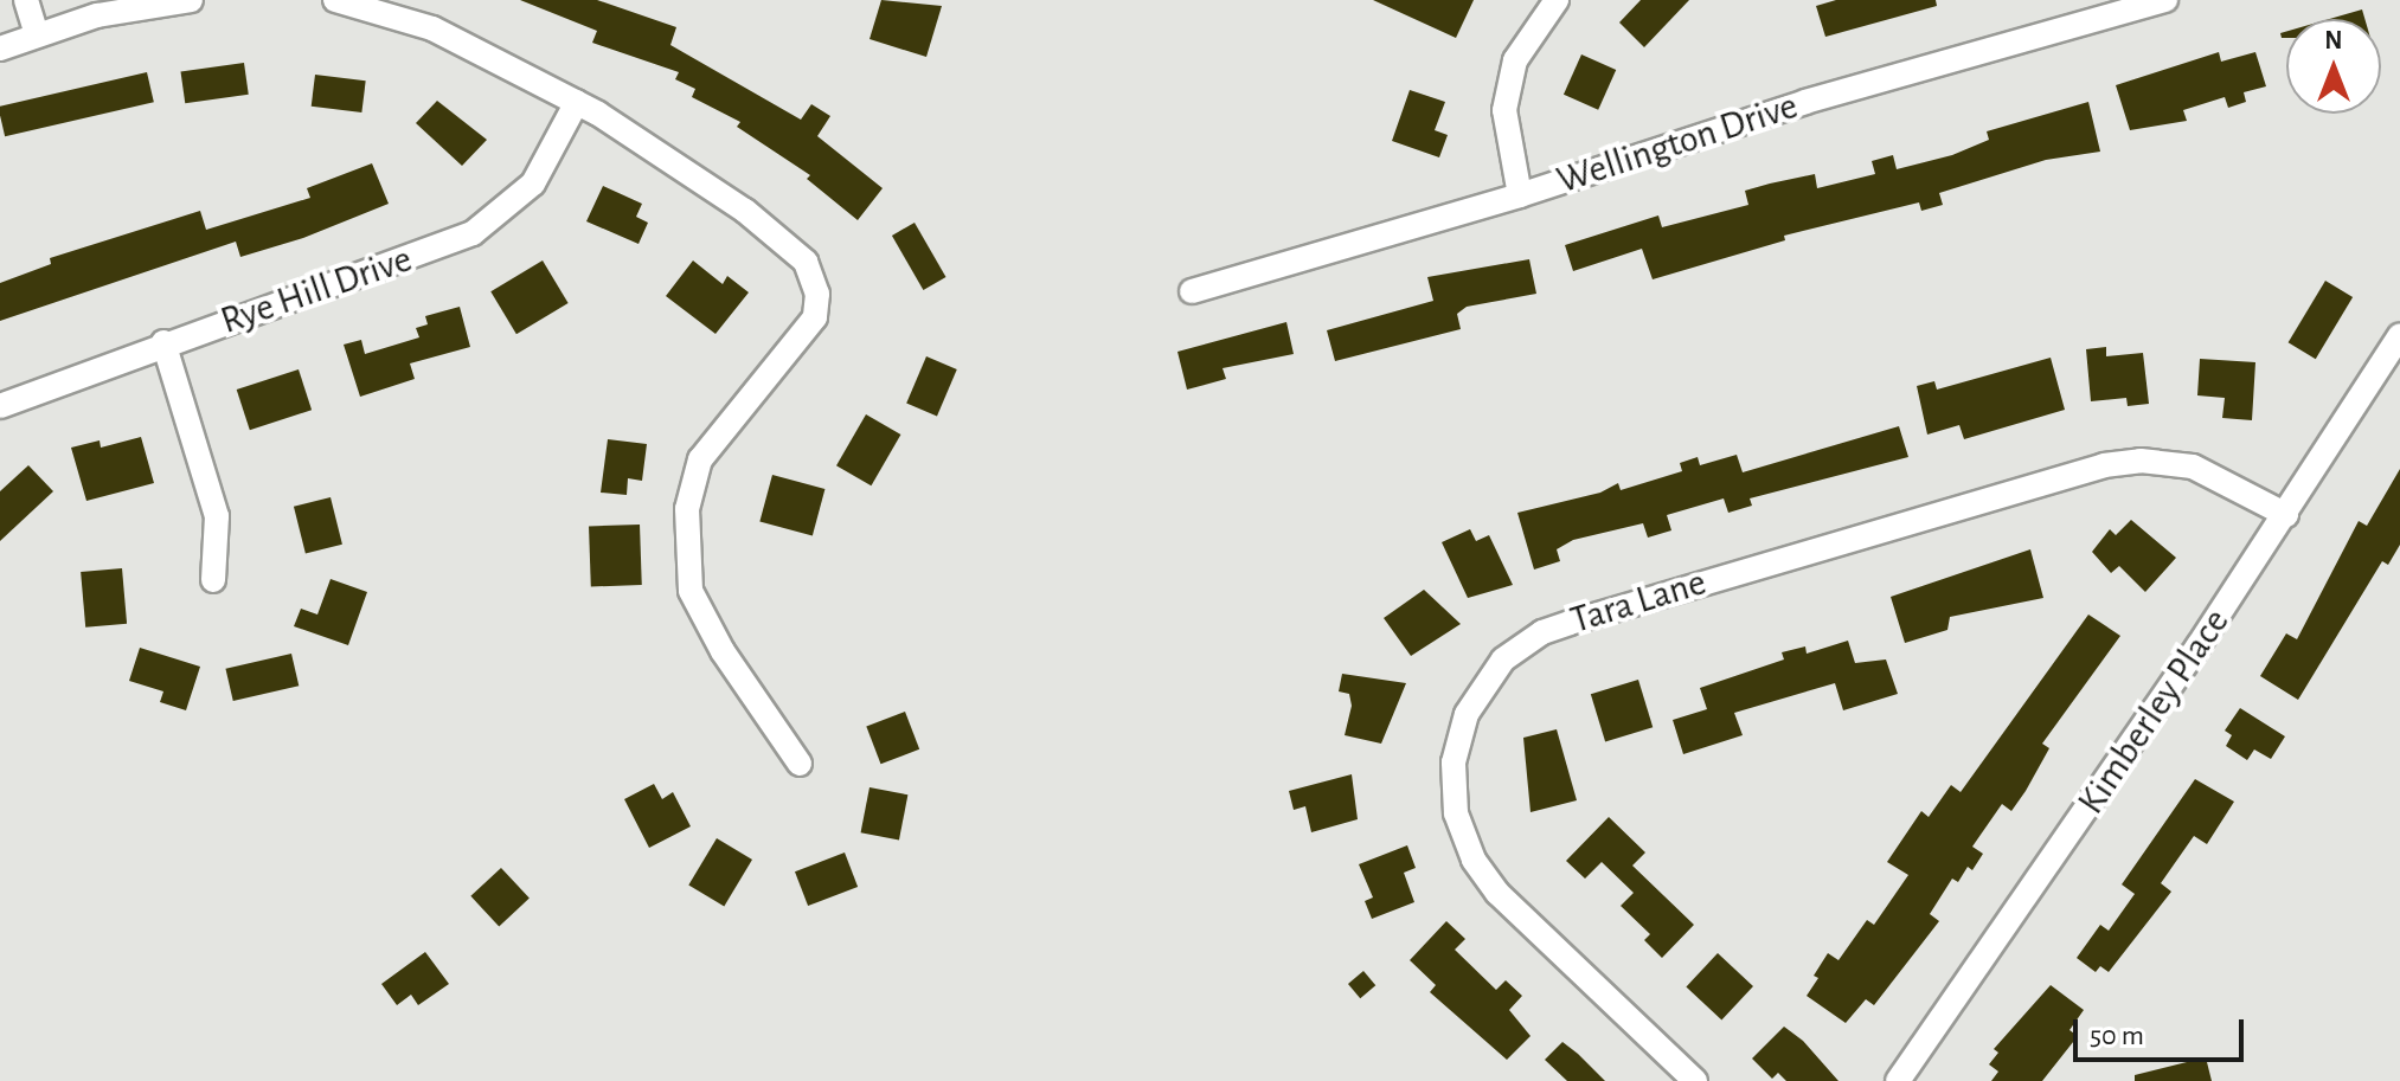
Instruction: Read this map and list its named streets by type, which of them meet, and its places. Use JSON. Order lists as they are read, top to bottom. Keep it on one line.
{"streets":{"street":["Wellington Drive","Rye Hill Drive","Tara Lane","Kimberley Place"]},"crossings":[["Tara Lane","Kimberley Place"]],"scale_bar":"50 m","north":"top"}
